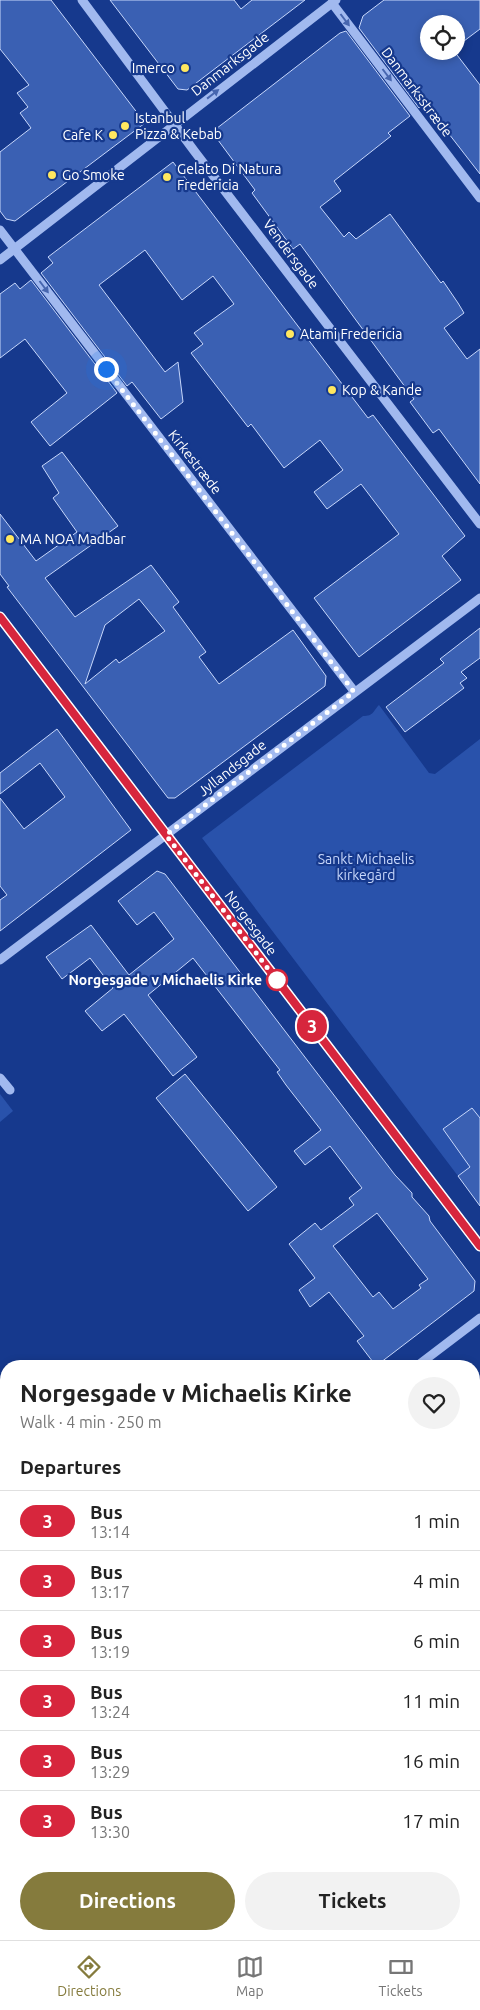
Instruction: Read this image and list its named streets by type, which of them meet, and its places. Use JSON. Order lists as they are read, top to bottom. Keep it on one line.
{"streets":{"street":["Danmarksgade","Danmarksstræde","Vendersgade","Kirkestræde","Jyllandsgade","Norgesgade"]},"crossings":[["Danmarksgade","Danmarksstræde"],["Danmarksgade","Vendersgade"],["Danmarksgade","Kirkestræde"],["Kirkestræde","Jyllandsgade"],["Jyllandsgade","Norgesgade"]],"one_way":["Danmarksgade","Danmarksstræde","Kirkestræde"],"parks":["Sankt Michaelis kirkegård"],"places":["Imerco","Istanbul Pizza & Kebab","Cafe K","Go Smoke","Gelato Di Natura Fredericia","Atami Fredericia","Kop & Kande","MA NOA Madbar","Norgesgade v Michaelis Kirke"],"lines":["bus line 3"],"page":{"on_map":"3","heading":[["Norgesgade v Michaelis Kirke","Walk · 4 min · 250 m"],"Departures"],"list":[{"mark":"3","name":"Bus","note":"13:14","value":"1 min"},{"mark":"3","name":"Bus","note":"13:17","value":"4 min"},{"mark":"3","name":"Bus","note":"13:19","value":"6 min"},{"mark":"3","name":"Bus","note":"13:24","value":"11 min"},{"mark":"3","name":"Bus","note":"13:29","value":"16 min"},{"mark":"3","name":"Bus","note":"13:30","value":"17 min"}],"buttons":["Directions","Tickets"],"tabs":["Directions","Map","Tickets"]}}
